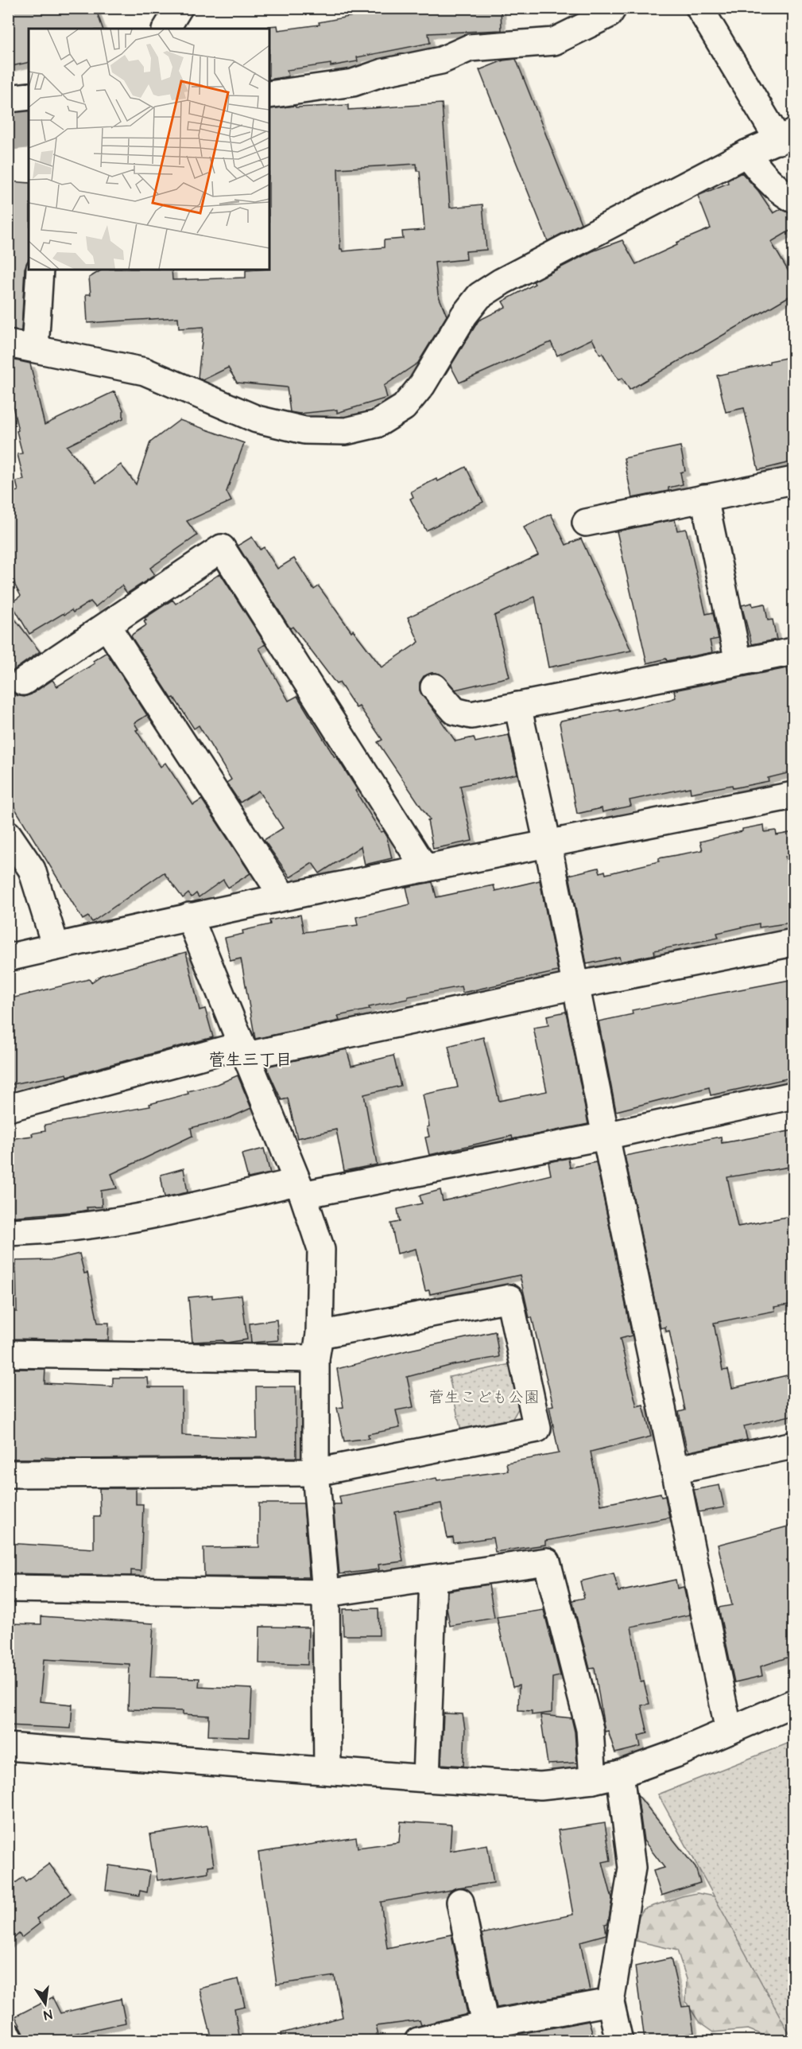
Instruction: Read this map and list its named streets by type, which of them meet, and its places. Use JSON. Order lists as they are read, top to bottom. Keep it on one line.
{"districts":["菅生三丁目"],"parks":["菅生こども公園"],"north":"bottom"}
